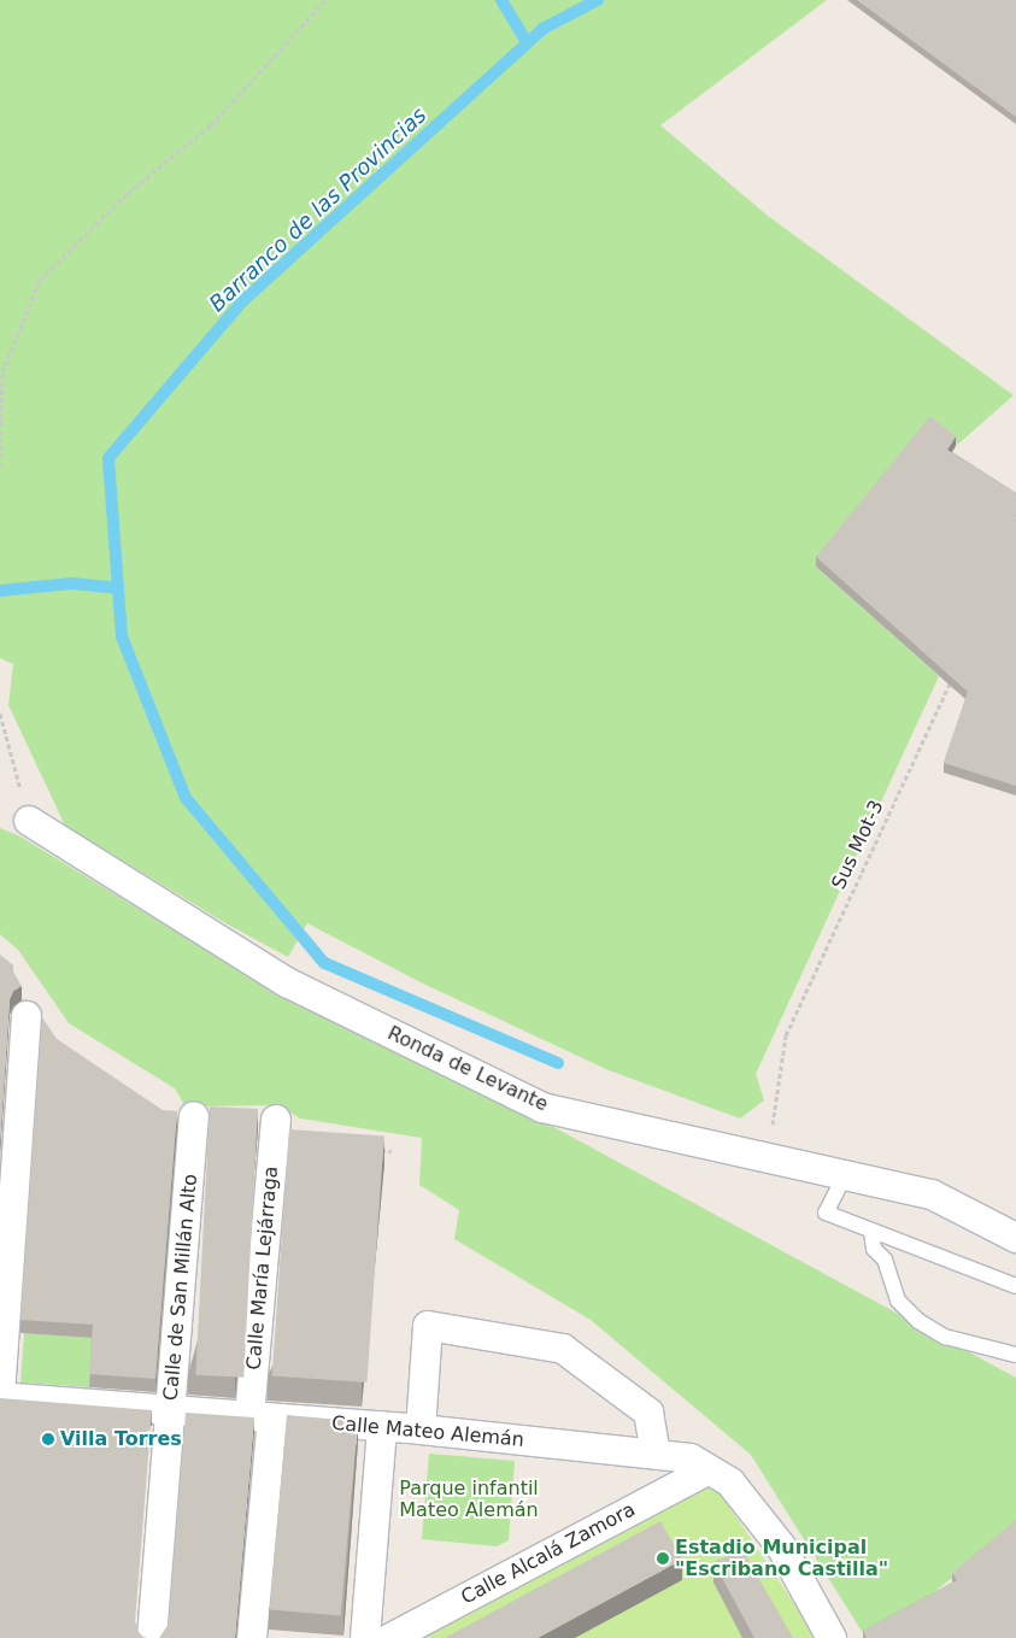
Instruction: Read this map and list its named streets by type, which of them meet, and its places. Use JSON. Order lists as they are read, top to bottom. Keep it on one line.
{"streets":{"street":["Ronda de Levante","Calle María Lejárraga","Calle de San Millán Alto","Calle Mateo Alemán","Calle Alcalá Zamora"],"path":["Sus Mot-3"]},"crossings":[["Sus Mot-3","Ronda de Levante"],["Calle María Lejárraga","Calle Mateo Alemán"],["Calle de San Millán Alto","Calle Mateo Alemán"],["Calle Mateo Alemán","Calle Alcalá Zamora"]],"water":["Barranco de las Provincias"],"parks":["Parque infantil Mateo Alemán"],"places":["Villa Torres","Estadio Municipal \"Escribano Castilla\""]}
